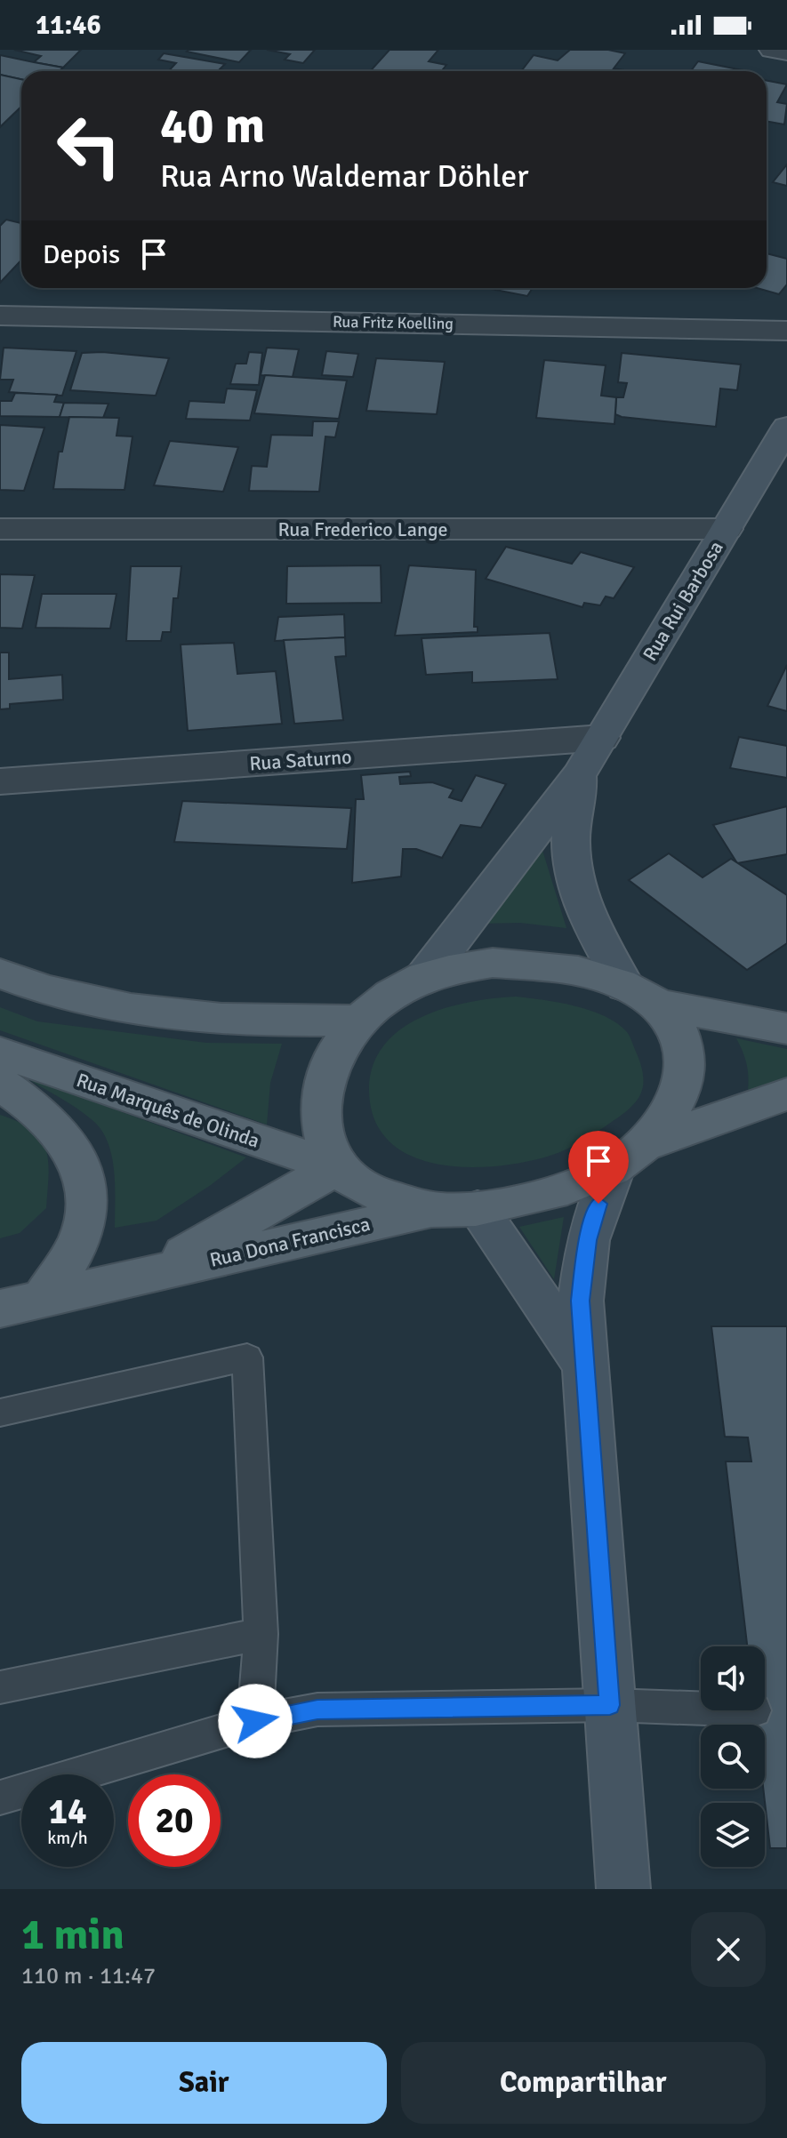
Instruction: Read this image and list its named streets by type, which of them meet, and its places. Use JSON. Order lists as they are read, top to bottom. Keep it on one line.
{"streets":{"main road":["Rua Rui Barbosa","Rua Marquês de Olinda","Rua Dona Francisca"],"street":["Rua Fritz Koelling","Rua Frederico Lange","Rua Saturno"]},"crossings":[["Rua Frederico Lange","Rua Rui Barbosa"],["Rua Rui Barbosa","Rua Saturno"],["Rua Marquês de Olinda","Rua Dona Francisca"]],"page":{"status":"11:46","turn":["40 m","Rua Arno Waldemar Döhler"],"then":"Depois","speed":"14 km/h","limit":"20","heading":["1 min","110 m · 11:47"],"buttons":["Sair","Compartilhar"]}}
